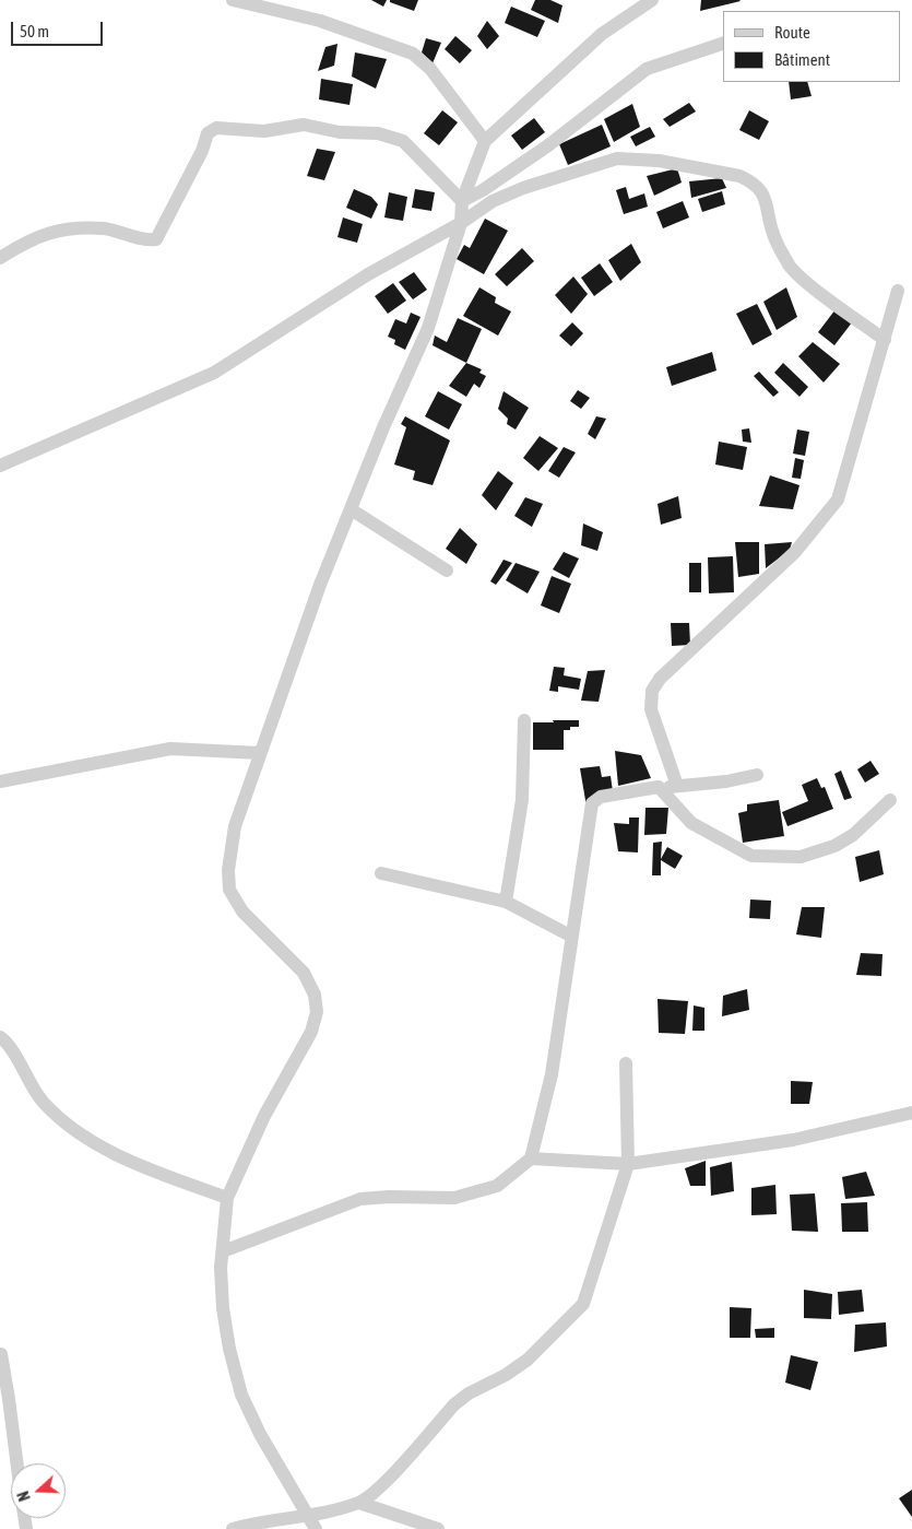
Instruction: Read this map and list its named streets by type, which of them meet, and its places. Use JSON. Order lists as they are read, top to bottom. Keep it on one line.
{"legend":["Route","Bâtiment"],"scale_bar":"50 m","north":"left"}
